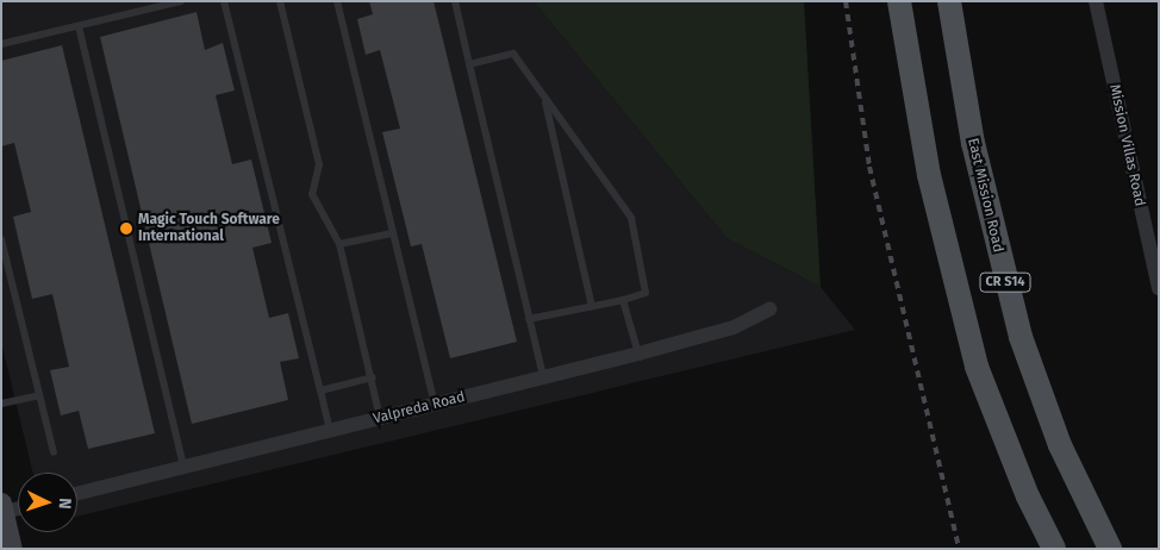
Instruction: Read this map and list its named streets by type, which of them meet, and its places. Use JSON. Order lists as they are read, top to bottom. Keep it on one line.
{"streets":{"main road":["East Mission Road","CR S14"],"street":["Mission Villas Road","Valpreda Road"]},"places":["Magic Touch Software International"],"north":"right"}
